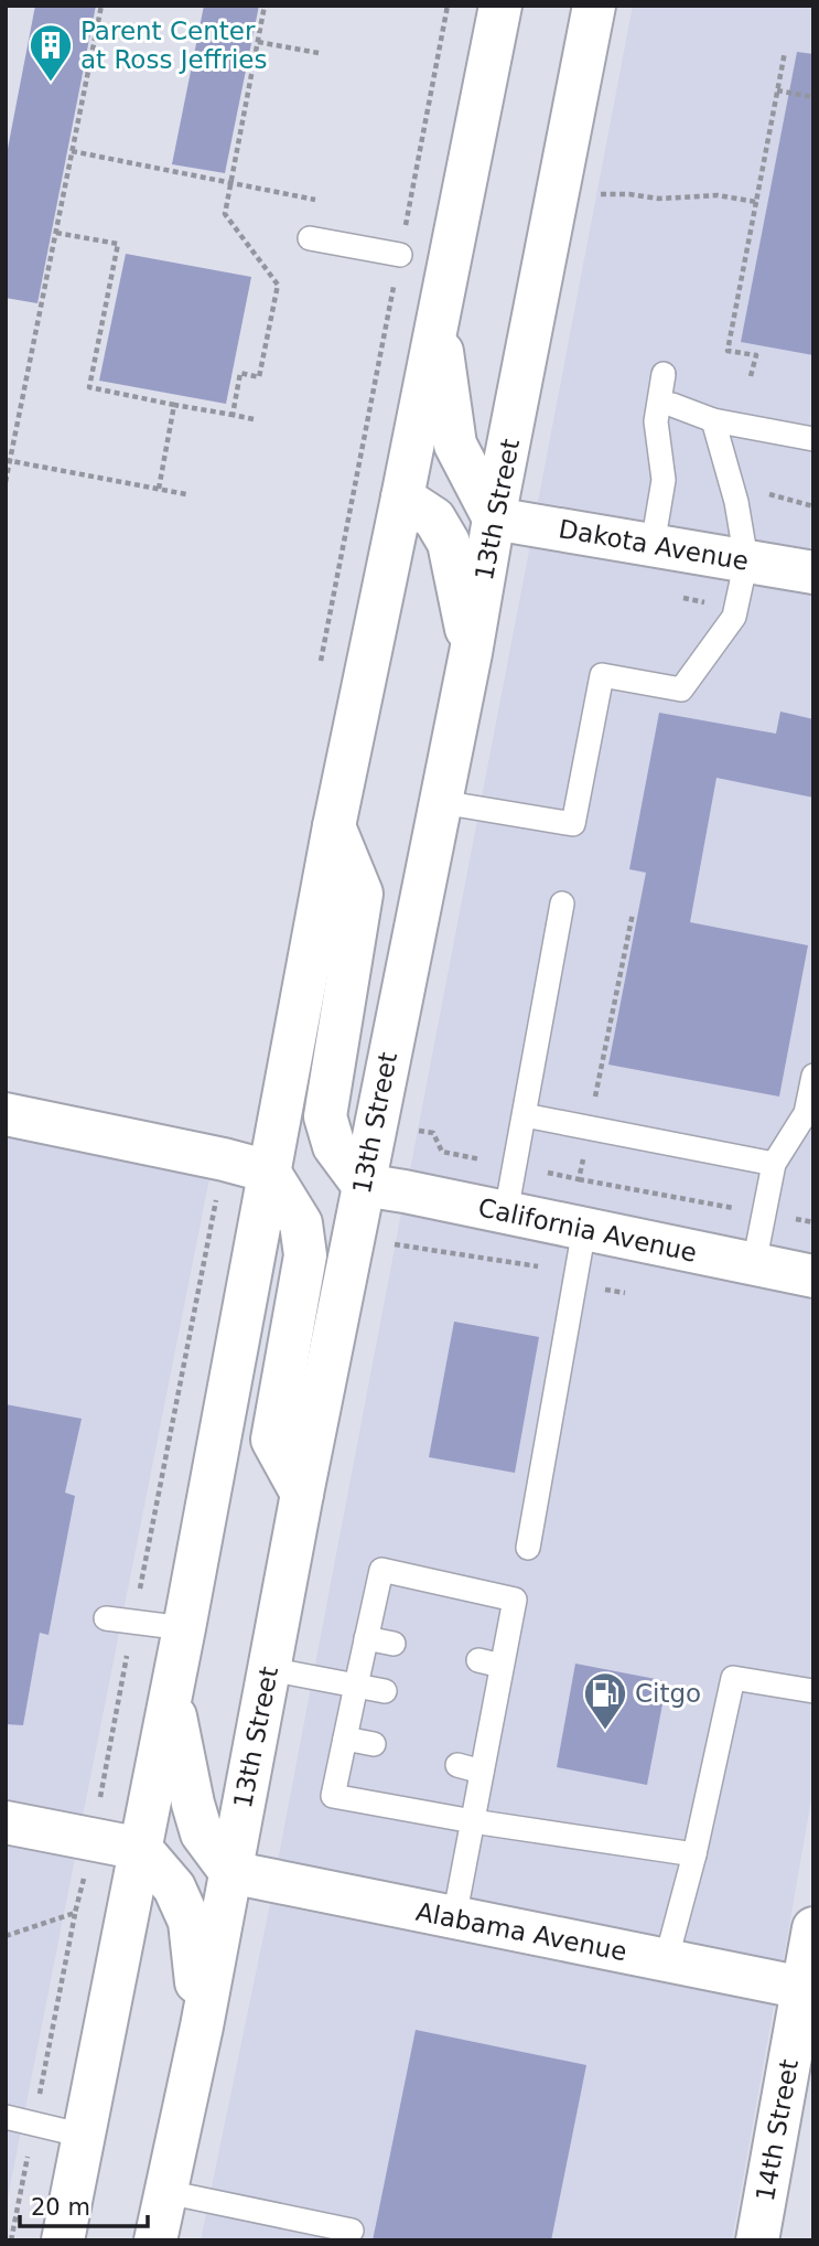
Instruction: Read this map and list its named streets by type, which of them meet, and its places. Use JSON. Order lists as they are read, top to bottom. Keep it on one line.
{"streets":{"main road":["13th Street","Dakota Avenue","California Avenue","Alabama Avenue","14th Street"]},"crossings":[["13th Street","Dakota Avenue"],["13th Street","California Avenue"],["13th Street","Alabama Avenue"],["Alabama Avenue","14th Street"]],"places":{"building":["Parent Center at Ross Jeffries"],"fuel station":["Citgo"]},"scale_bar":"20 m"}
